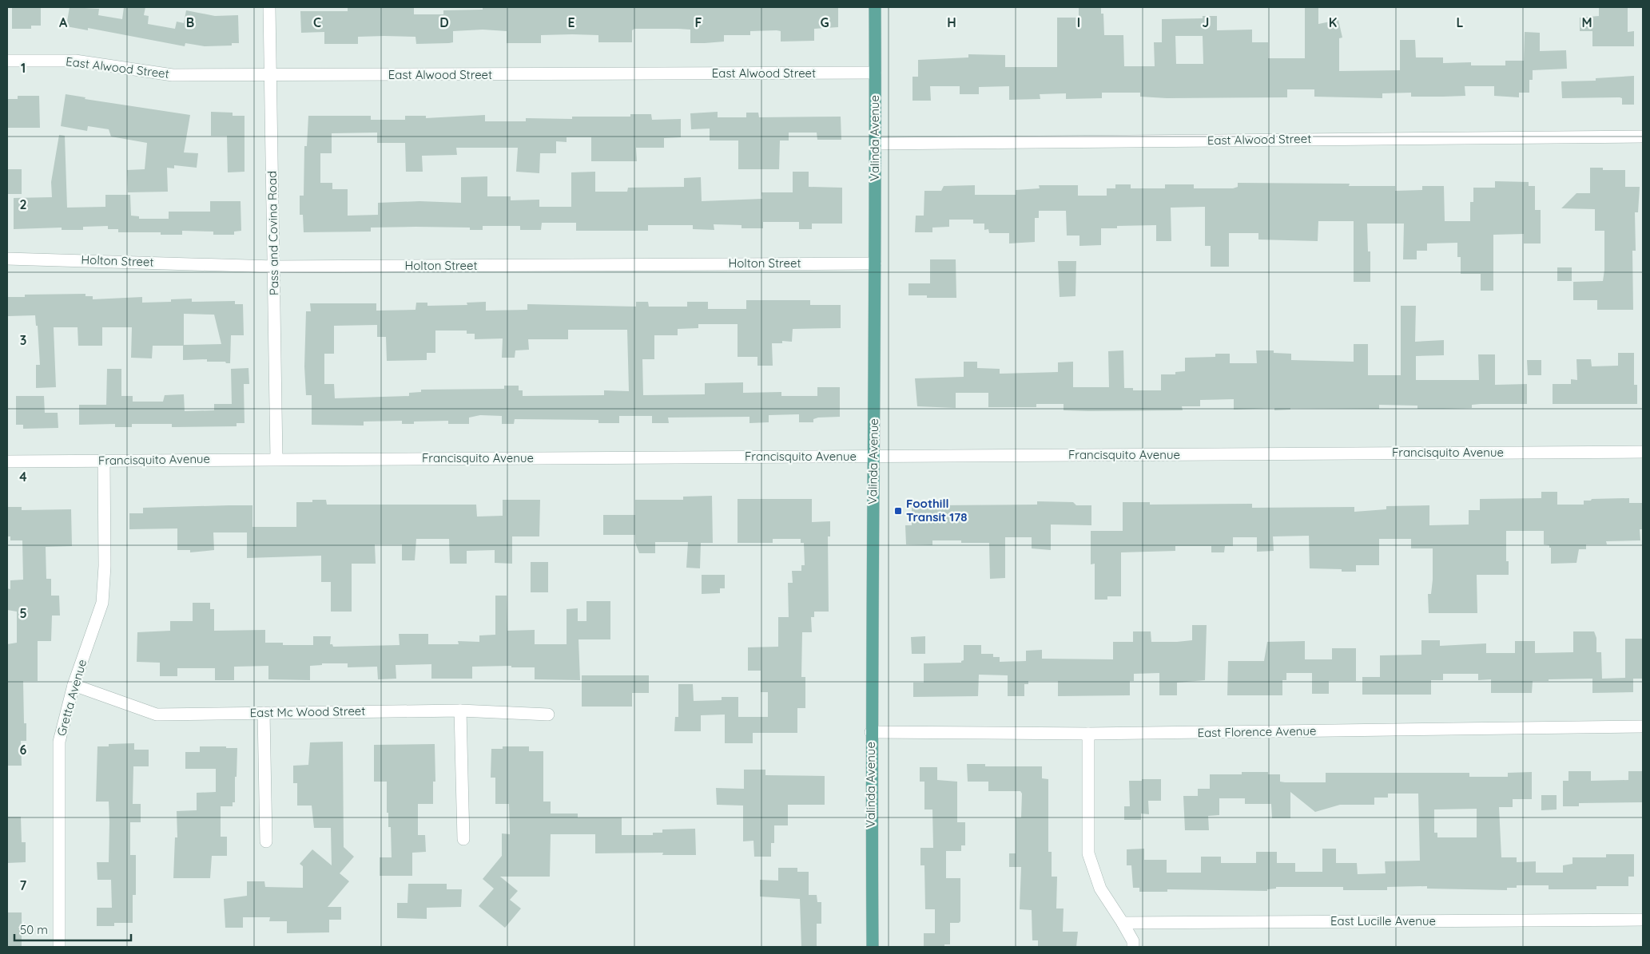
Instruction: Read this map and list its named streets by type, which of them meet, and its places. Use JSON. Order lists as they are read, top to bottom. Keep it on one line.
{"streets":{"main road":["Valinda Avenue"],"street":["East Alwood Street","Pass and Covina Road","Holton Street","Francisquito Avenue","Gretta Avenue","East Mc Wood Street","East Florence Avenue","East Lucille Avenue"]},"crossings":[["East Alwood Street","Valinda Avenue"],["East Alwood Street","Pass and Covina Road"],["Valinda Avenue","Holton Street"],["Valinda Avenue","Francisquito Avenue"],["Valinda Avenue","East Florence Avenue"],["Pass and Covina Road","Holton Street"],["Pass and Covina Road","Francisquito Avenue"],["Francisquito Avenue","Gretta Avenue"],["Gretta Avenue","East Mc Wood Street"]],"places":{"transit":["Foothill Transit 178"]},"scale_bar":"50 m","grid":{"columns":["A","B","C","D","E","F","G","H","I","J","K","L","M"],"rows":["1","2","3","4","5","6","7"]}}
